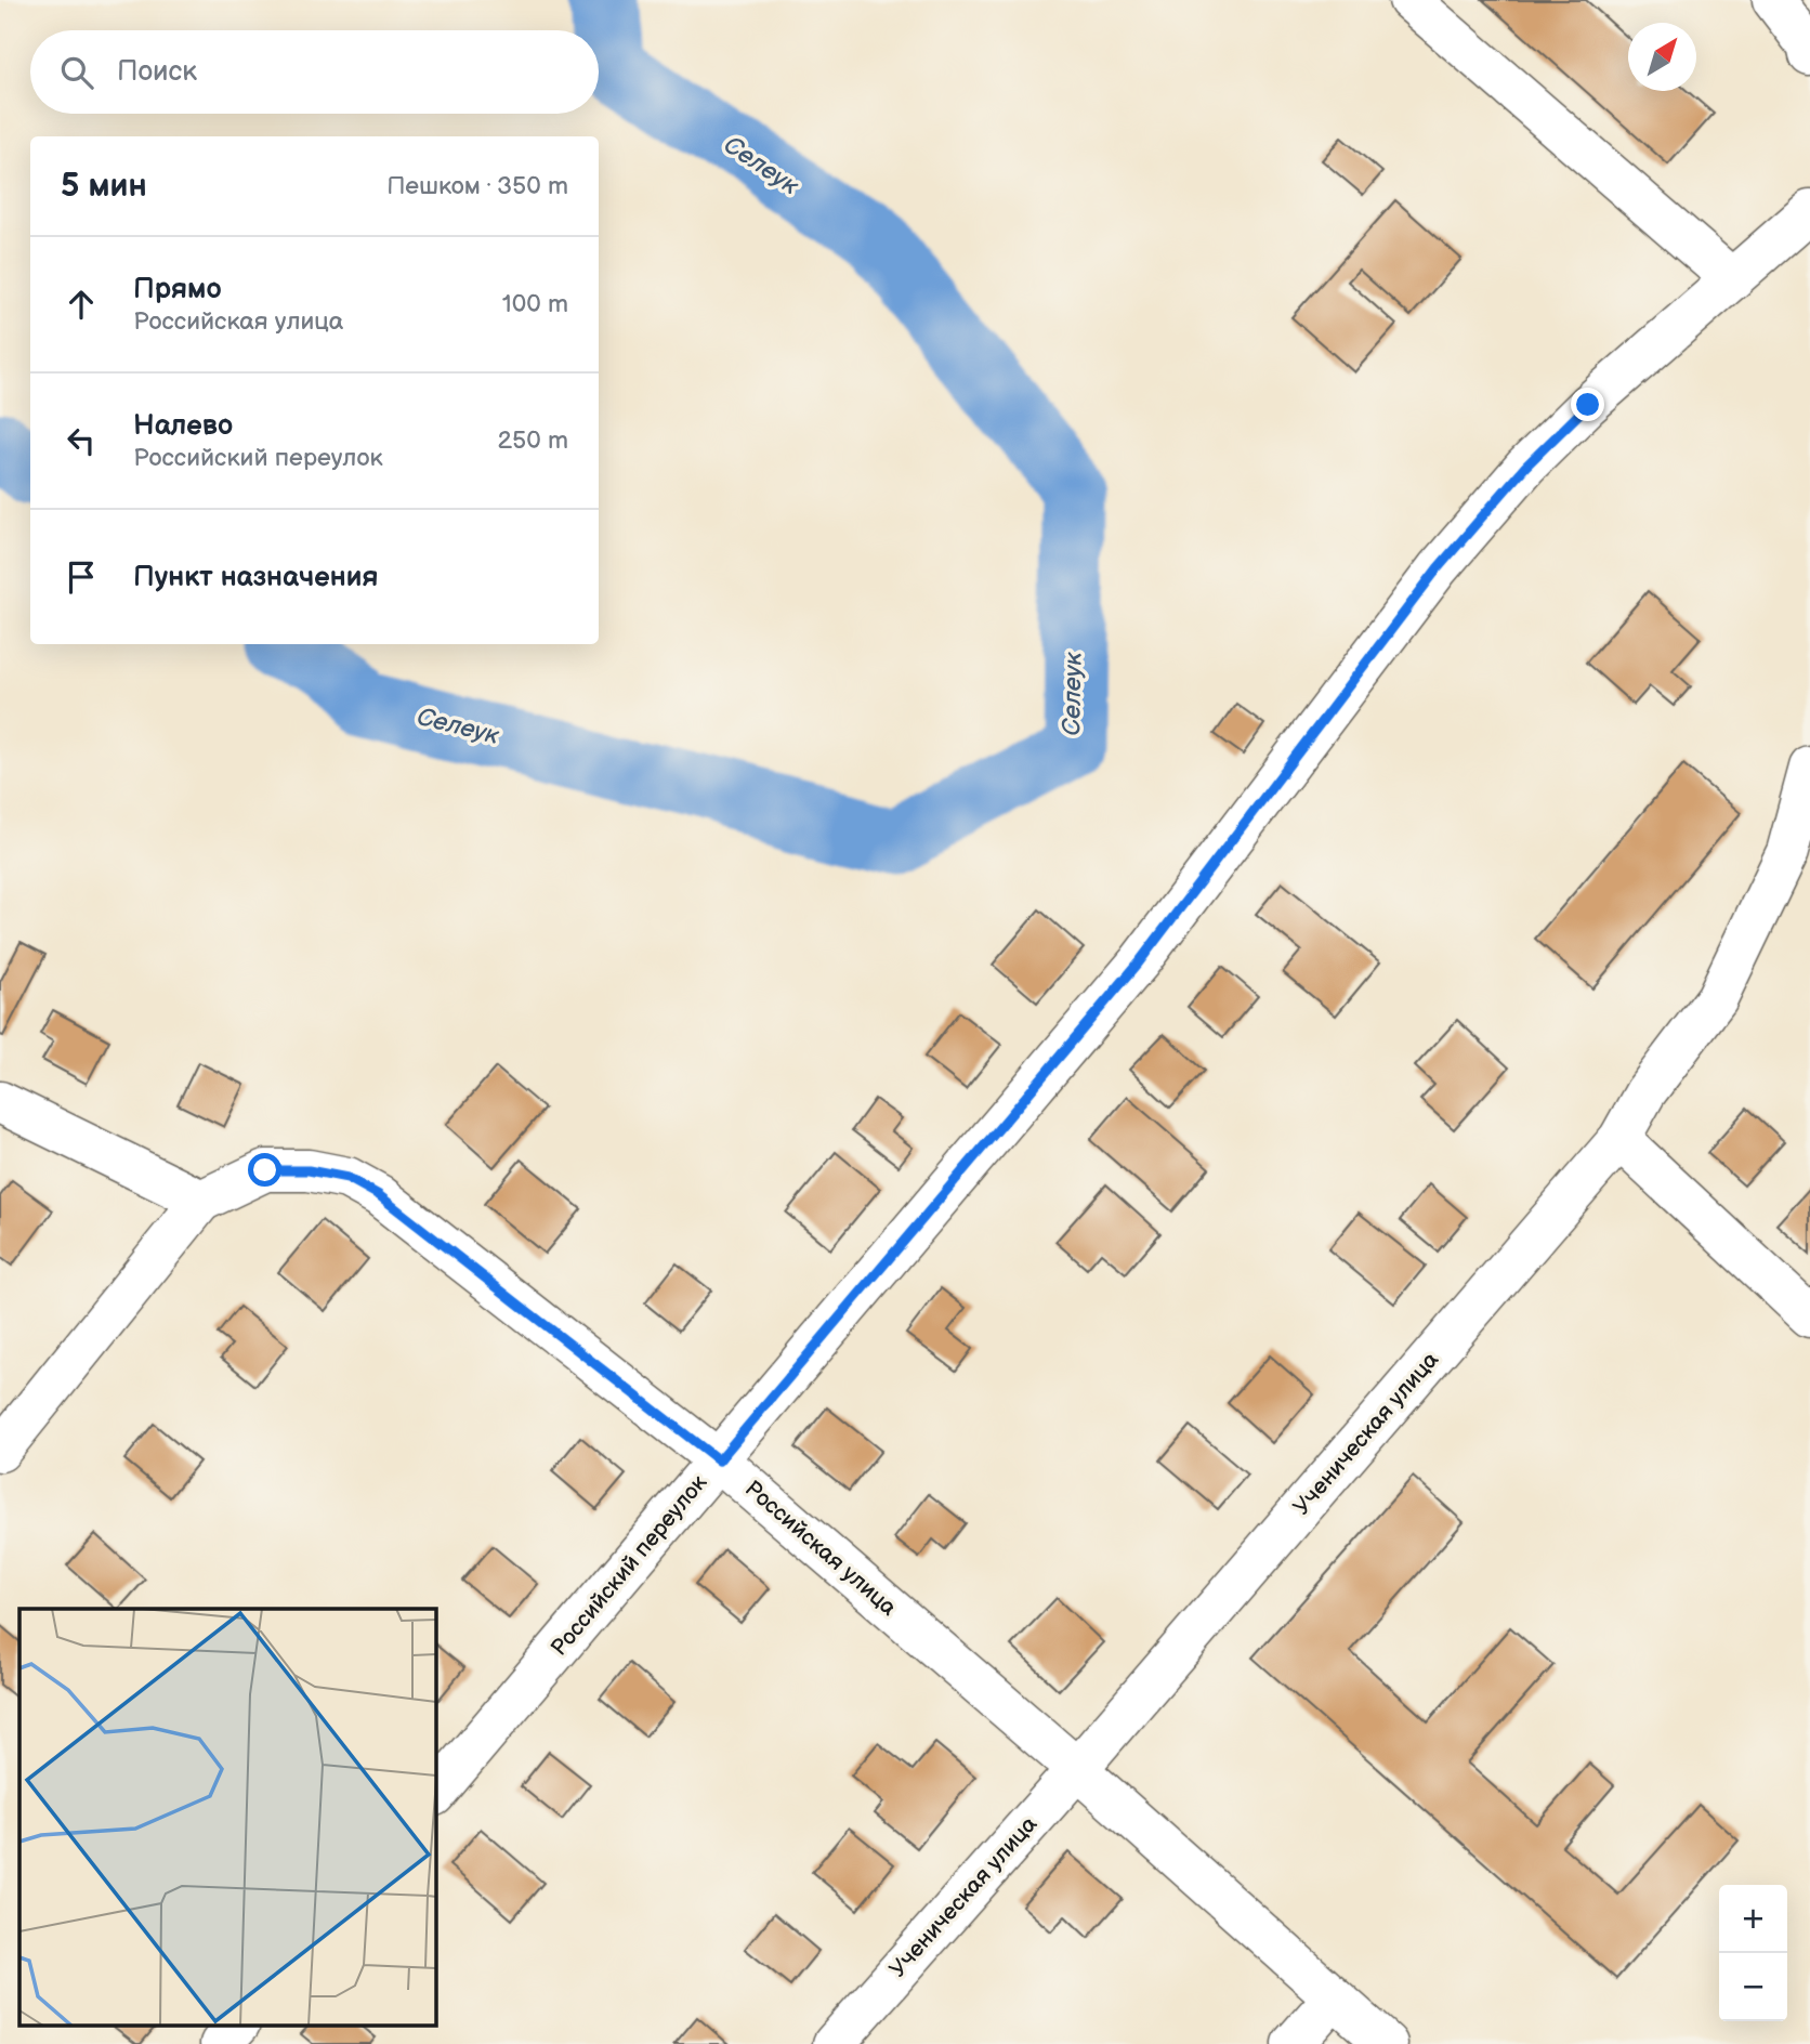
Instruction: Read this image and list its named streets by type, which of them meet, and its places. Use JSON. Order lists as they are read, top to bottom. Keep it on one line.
{"streets":{"street":["Ученическая улица","Российская улица","Российский переулок"]},"crossings":[["Ученическая улица","Российская улица"],["Российская улица","Российский переулок"]],"water":["Селеук"],"north":"top right","page":{"search":"Поиск","heading":["5 мин","Пешком · 350 m"],"list":[["Прямо","Российская улица","100 m"],["Налево","Российский переулок","250 m"],"Пункт назначения"],"map_buttons":["+","−"]}}
